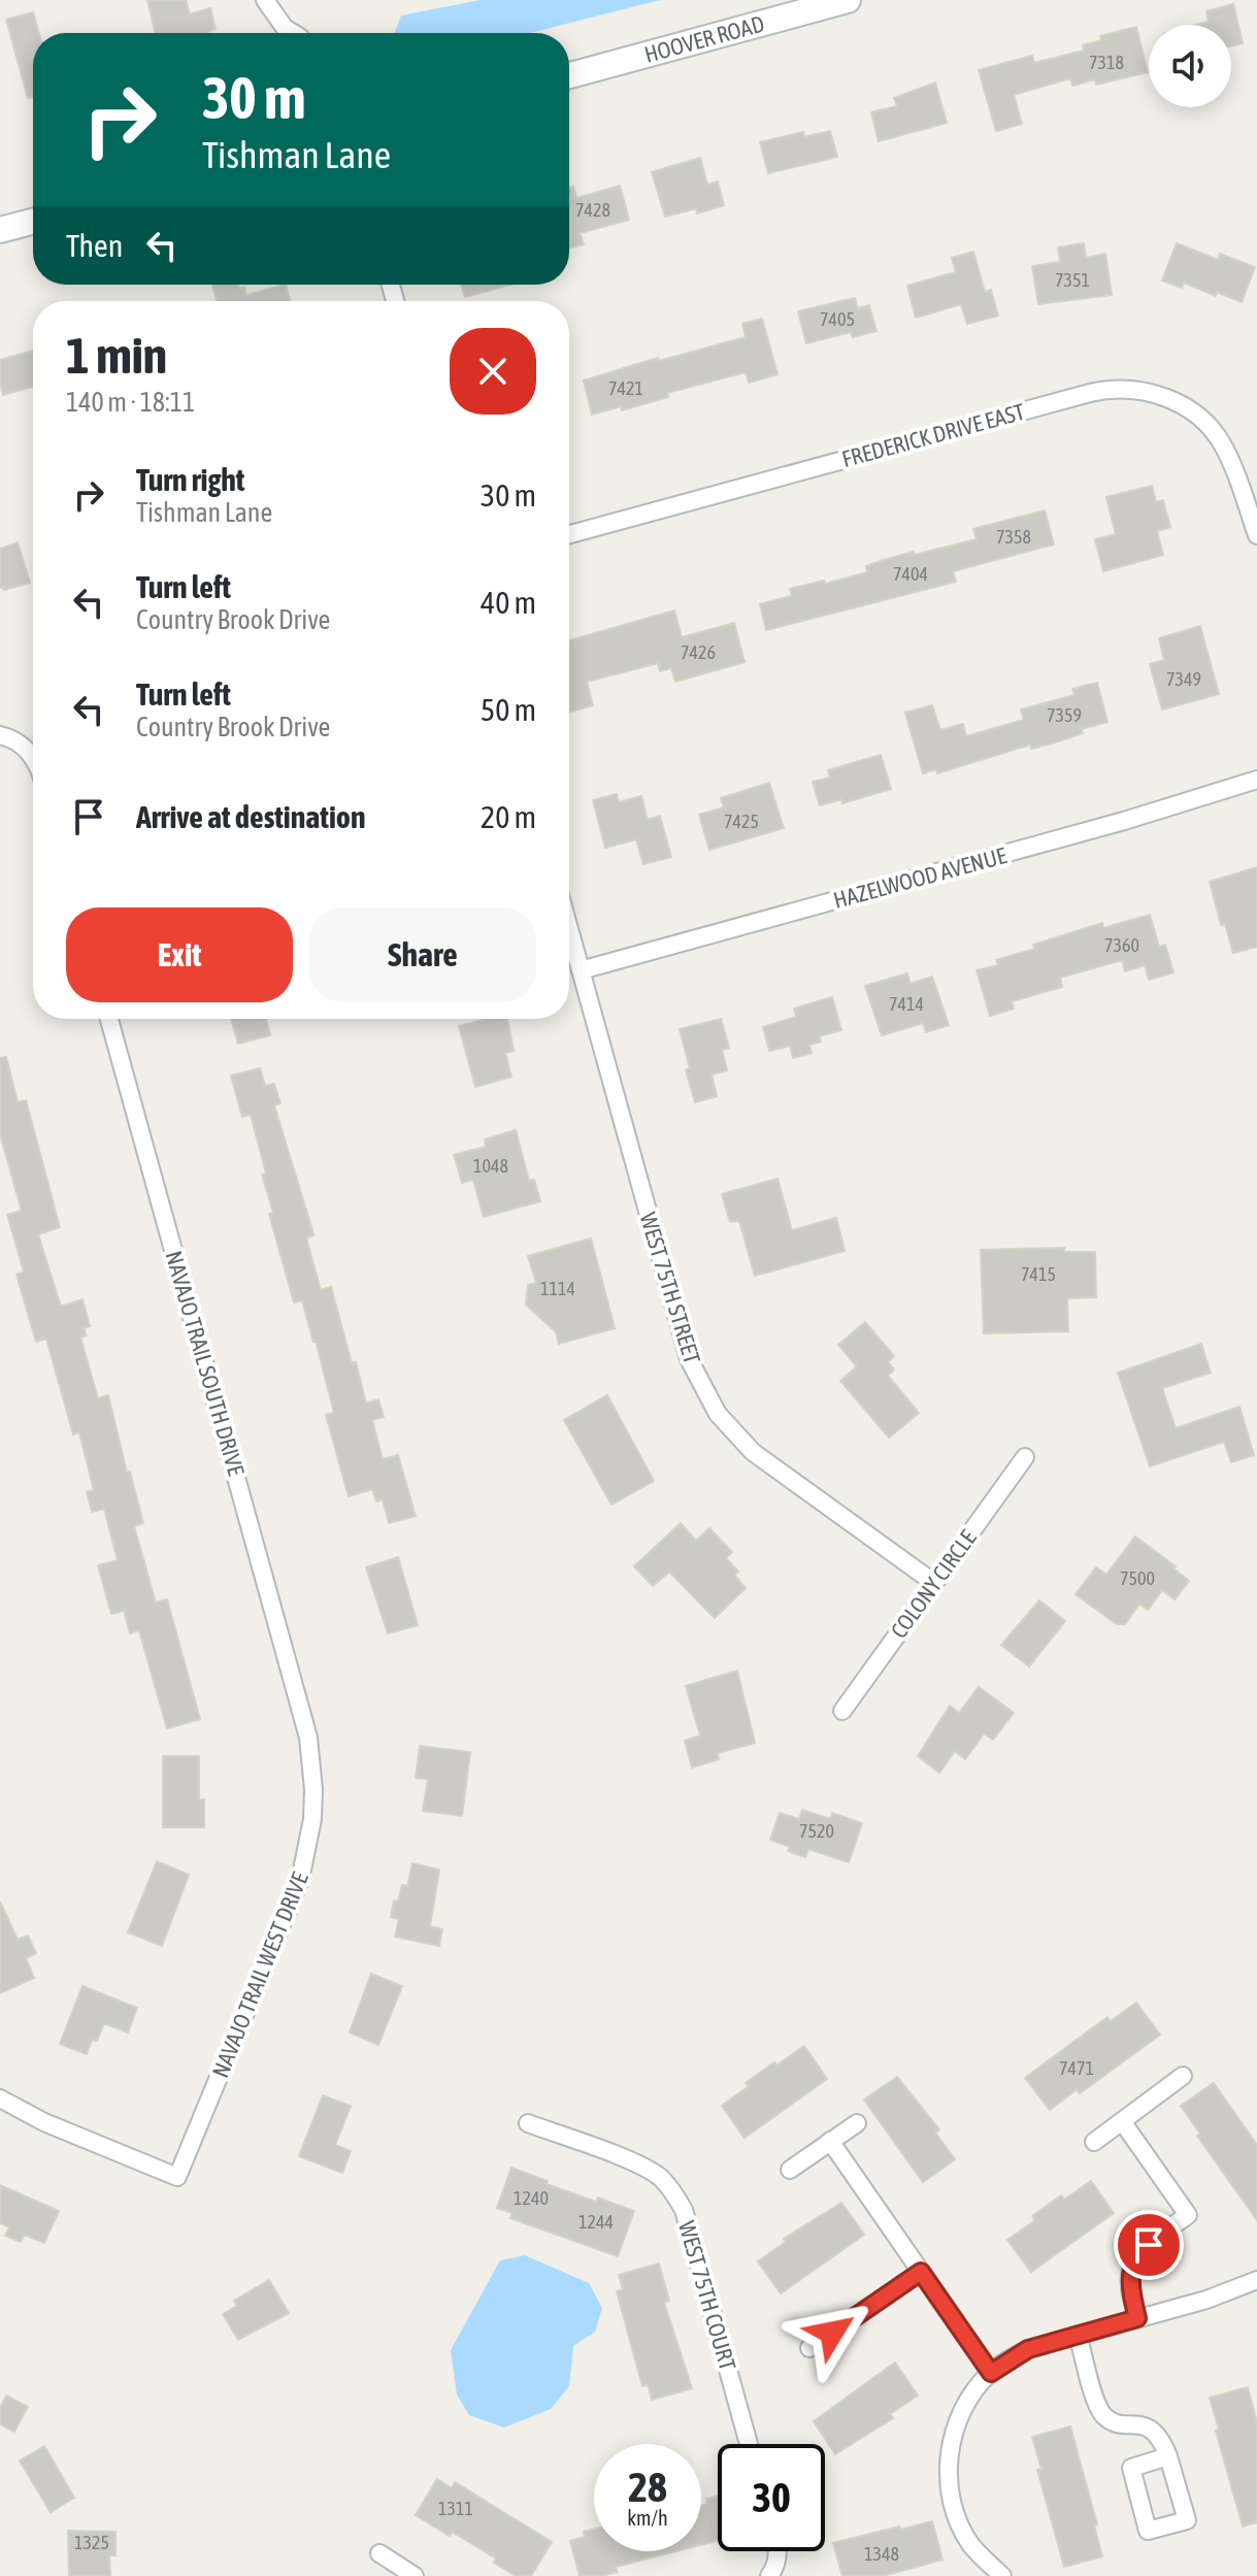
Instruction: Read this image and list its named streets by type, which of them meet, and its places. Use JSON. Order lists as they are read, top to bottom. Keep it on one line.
{"streets":{"street":["HOOVER ROAD","FREDERICK DRIVE EAST","HAZELWOOD AVENUE","WEST 75TH STREET","NAVAJO TRAIL SOUTH DRIVE","COLONY CIRCLE","NAVAJO TRAIL WEST DRIVE","WEST 75TH COURT"]},"crossings":[["HAZELWOOD AVENUE","WEST 75TH STREET"],["WEST 75TH STREET","COLONY CIRCLE"],["NAVAJO TRAIL SOUTH DRIVE","NAVAJO TRAIL WEST DRIVE"]],"house_numbers":["7318","7428","7351","7405","7421","7358","7404","7426","7349","7359","7425","7360","7414","1048","7415","1114","7500","7520","7471","1240","1244","1311","1325","1348"],"page":{"turn":["30 m","Tishman Lane"],"then":"Then","heading":["1 min","140 m · 18:11"],"list":[{"name":"Turn right","note":"Tishman Lane","value":"30 m"},{"name":"Turn left","note":"Country Brook Drive","value":"40 m"},{"name":"Turn left","note":"Country Brook Drive","value":"50 m"},{"name":"Arrive at destination","value":"20 m"}],"buttons":["Exit","Share"],"speed":"28 km/h","limit":"30"}}
